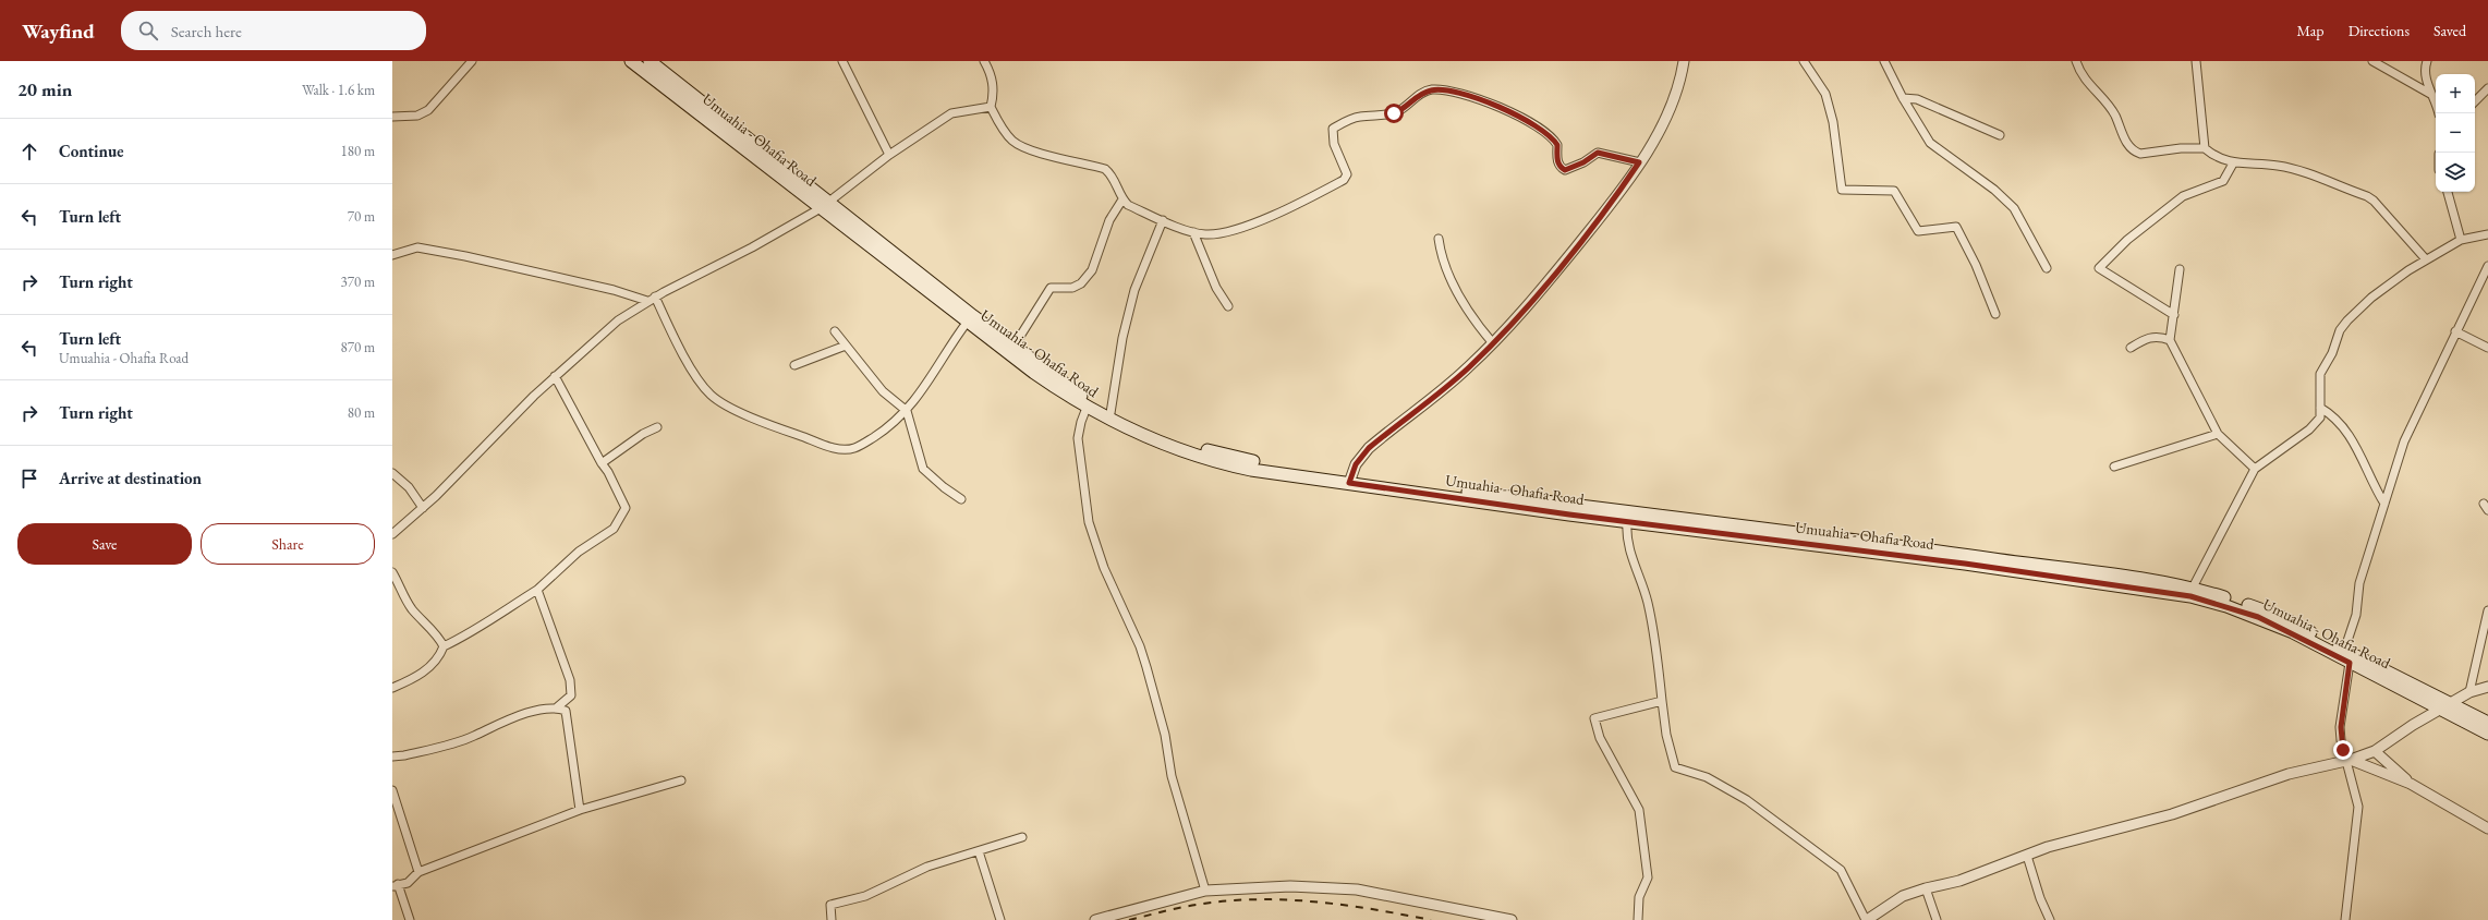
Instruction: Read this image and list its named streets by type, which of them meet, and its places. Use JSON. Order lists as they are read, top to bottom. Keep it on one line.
{"streets":{"main road":["Umuahia - Ohafia Road"]},"page":{"header":"Wayfind","search":"Search here","nav":["Map","Directions","Saved"],"heading":["20 min","Walk · 1.6 km"],"map_buttons":["+","−"],"list":[["Continue","180 m"],["Turn left","70 m"],["Turn right","370 m"],["Turn left","Umuahia - Ohafia Road","870 m"],["Turn right","80 m"],"Arrive at destination"],"buttons":["Save","Share"]}}
